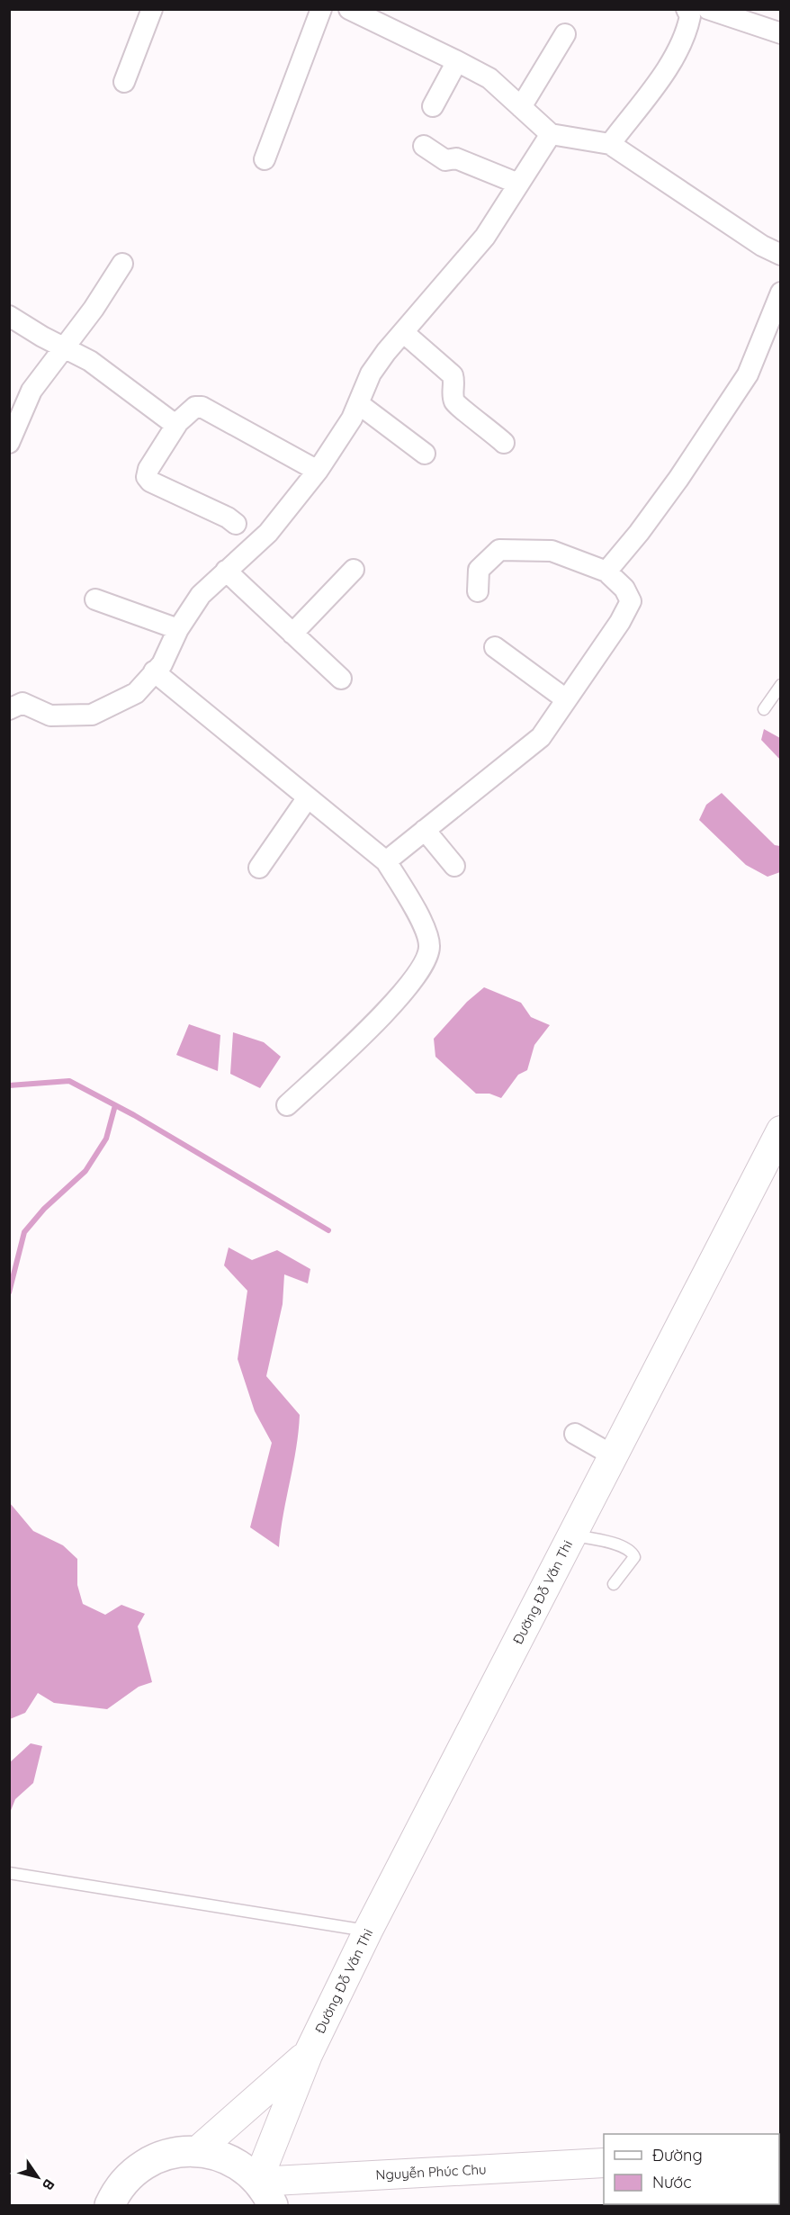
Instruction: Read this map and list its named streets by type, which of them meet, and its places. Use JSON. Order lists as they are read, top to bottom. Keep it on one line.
{"streets":{"street":["Đường Đỗ Văn Thi","Nguyễn Phúc Chu"]},"crossings":[["Đường Đỗ Văn Thi","Nguyễn Phúc Chu"]],"legend":["Đường","Nước"],"north":"bottom right"}
